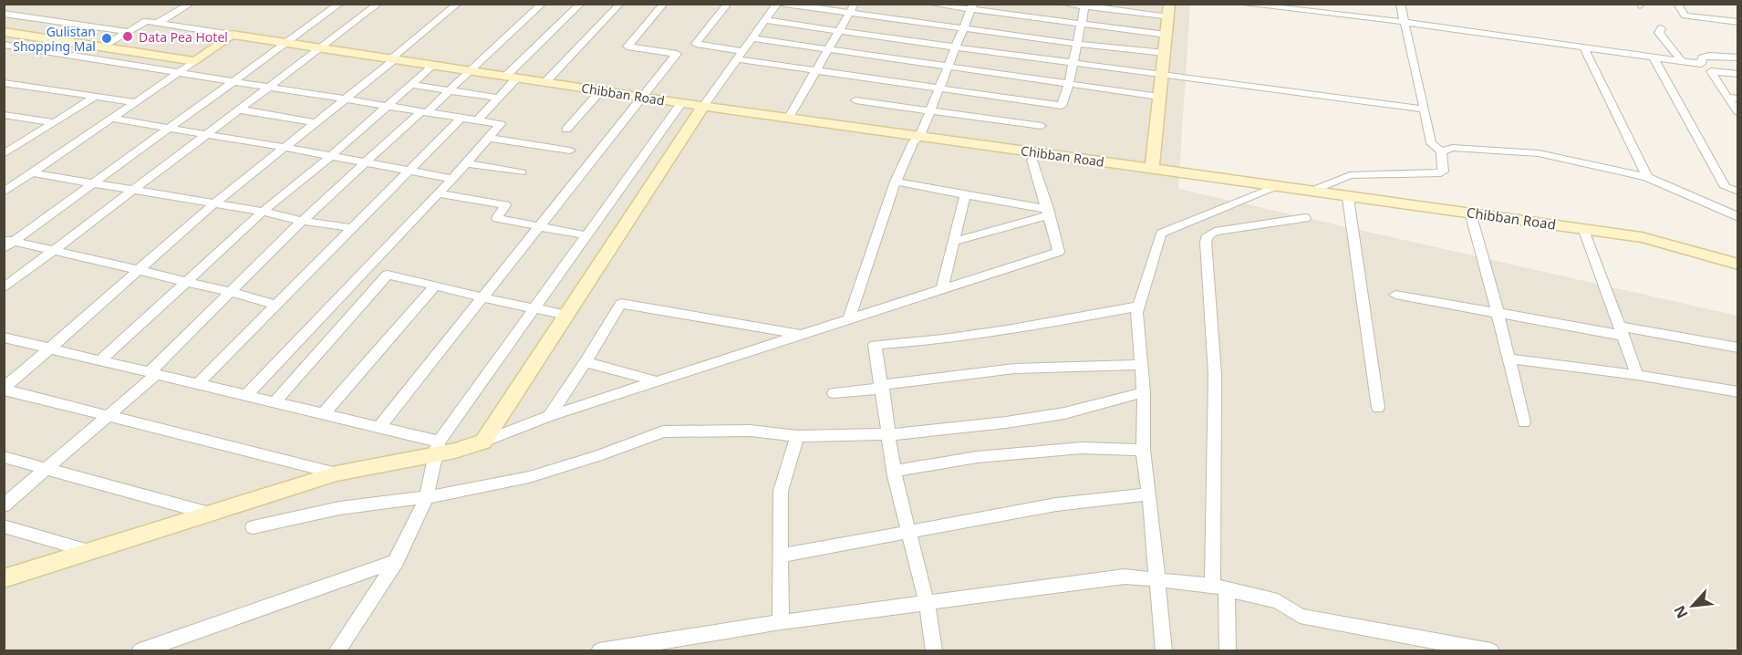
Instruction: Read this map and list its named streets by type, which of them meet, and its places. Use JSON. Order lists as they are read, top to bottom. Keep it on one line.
{"streets":{"street":["Chibban Road"]},"places":["Data Pea Hotel","Gulistan Shopping Mal"],"north":"bottom left"}
